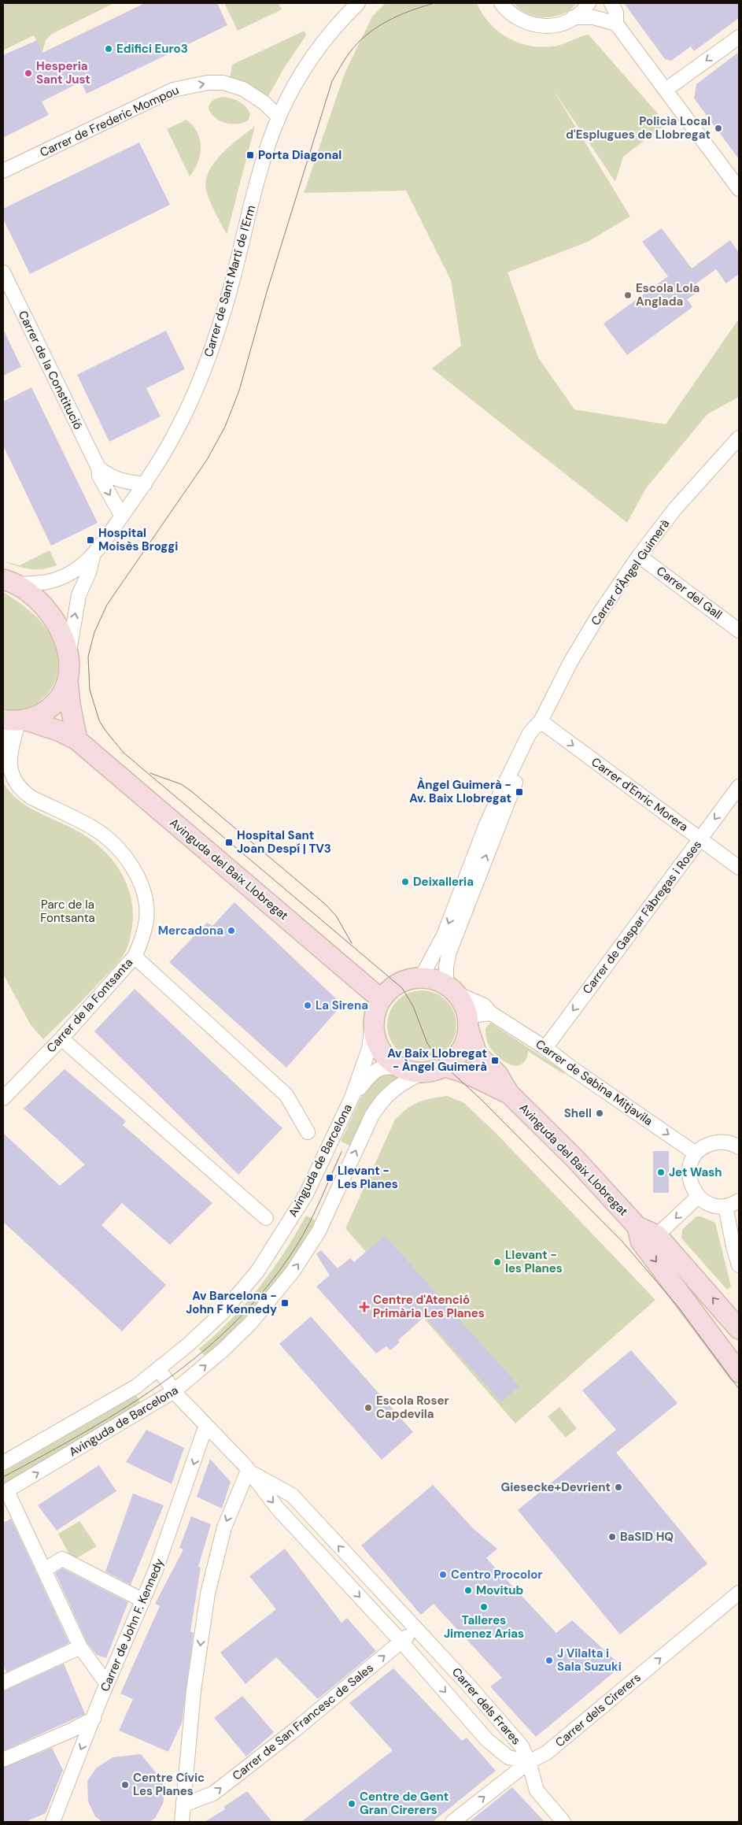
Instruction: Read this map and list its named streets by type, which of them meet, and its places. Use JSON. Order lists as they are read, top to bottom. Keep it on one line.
{"streets":{"street":["Carrer de Frederic Mompou","Carrer de Sant Martí de l'Erm","Carrer de la Constitució","Carrer d'Àngel Guimerà","Carrer del Gall","Carrer d'Enric Morera","Avinguda del Baix Llobregat","Carrer de Gaspar Fàbregas i Roses","Carrer de la Fontsanta","Carrer de Sabina Mitjavila","Avinguda de Barcelona","Carrer de John F. Kennedy","Carrer dels Frares","Carrer dels Cirerers","Carrer de San Francesc de Sales"]},"crossings":[["Carrer de Frederic Mompou","Carrer de Sant Martí de l'Erm"],["Carrer de Sant Martí de l'Erm","Carrer de la Constitució"],["Carrer d'Àngel Guimerà","Carrer del Gall"],["Carrer d'Àngel Guimerà","Carrer d'Enric Morera"],["Carrer d'Àngel Guimerà","Avinguda del Baix Llobregat"],["Carrer d'Àngel Guimerà","Carrer de Sabina Mitjavila"],["Carrer d'Àngel Guimerà","Avinguda de Barcelona"],["Carrer d'Enric Morera","Carrer de Gaspar Fàbregas i Roses"],["Avinguda del Baix Llobregat","Carrer de la Fontsanta"],["Avinguda del Baix Llobregat","Carrer de Sabina Mitjavila"],["Avinguda del Baix Llobregat","Avinguda de Barcelona"],["Carrer de Gaspar Fàbregas i Roses","Carrer de Sabina Mitjavila"],["Carrer de Sabina Mitjavila","Avinguda de Barcelona"],["Avinguda de Barcelona","Carrer dels Frares"],["Carrer de John F. Kennedy","Carrer dels Frares"],["Carrer dels Frares","Carrer dels Cirerers"],["Carrer dels Frares","Carrer de San Francesc de Sales"]],"one_way":["Carrer de Frederic Mompou","Carrer d'Enric Morera","Carrer de Gaspar Fàbregas i Roses","Carrer de Sabina Mitjavila","Carrer dels Cirerers","Carrer de San Francesc de Sales"],"parks":["Parc de la Fontsanta"],"places":{"other":["Edifici Euro3","Hesperia Sant Just","Policia Local d'Esplugues de Llobregat","Escola Lola Anglada","Deixalleria","Mercadona","La Sirena","Shell","Jet Wash","Llevant - les Planes","Escola Roser Capdevila","Giesecke+Devrient","BaSID HQ","Centro Procolor","Movitub","Talleres Jimenez Arias","J Vilalta i Sala Suzuki","Centre Cívic Les Planes","Centre de Gent Gran Cirerers"],"transit":["Porta Diagonal","Hospital Moisès Broggi","Àngel Guimerà - Av. Baix Llobregat","Hospital Sant Joan Despí | TV3","Av Baix Llobregat - Àngel Guimerà","Llevant - Les Planes","Av Barcelona - John F Kennedy"],"health":["Centre d'Atenció Primària Les Planes"]}}
